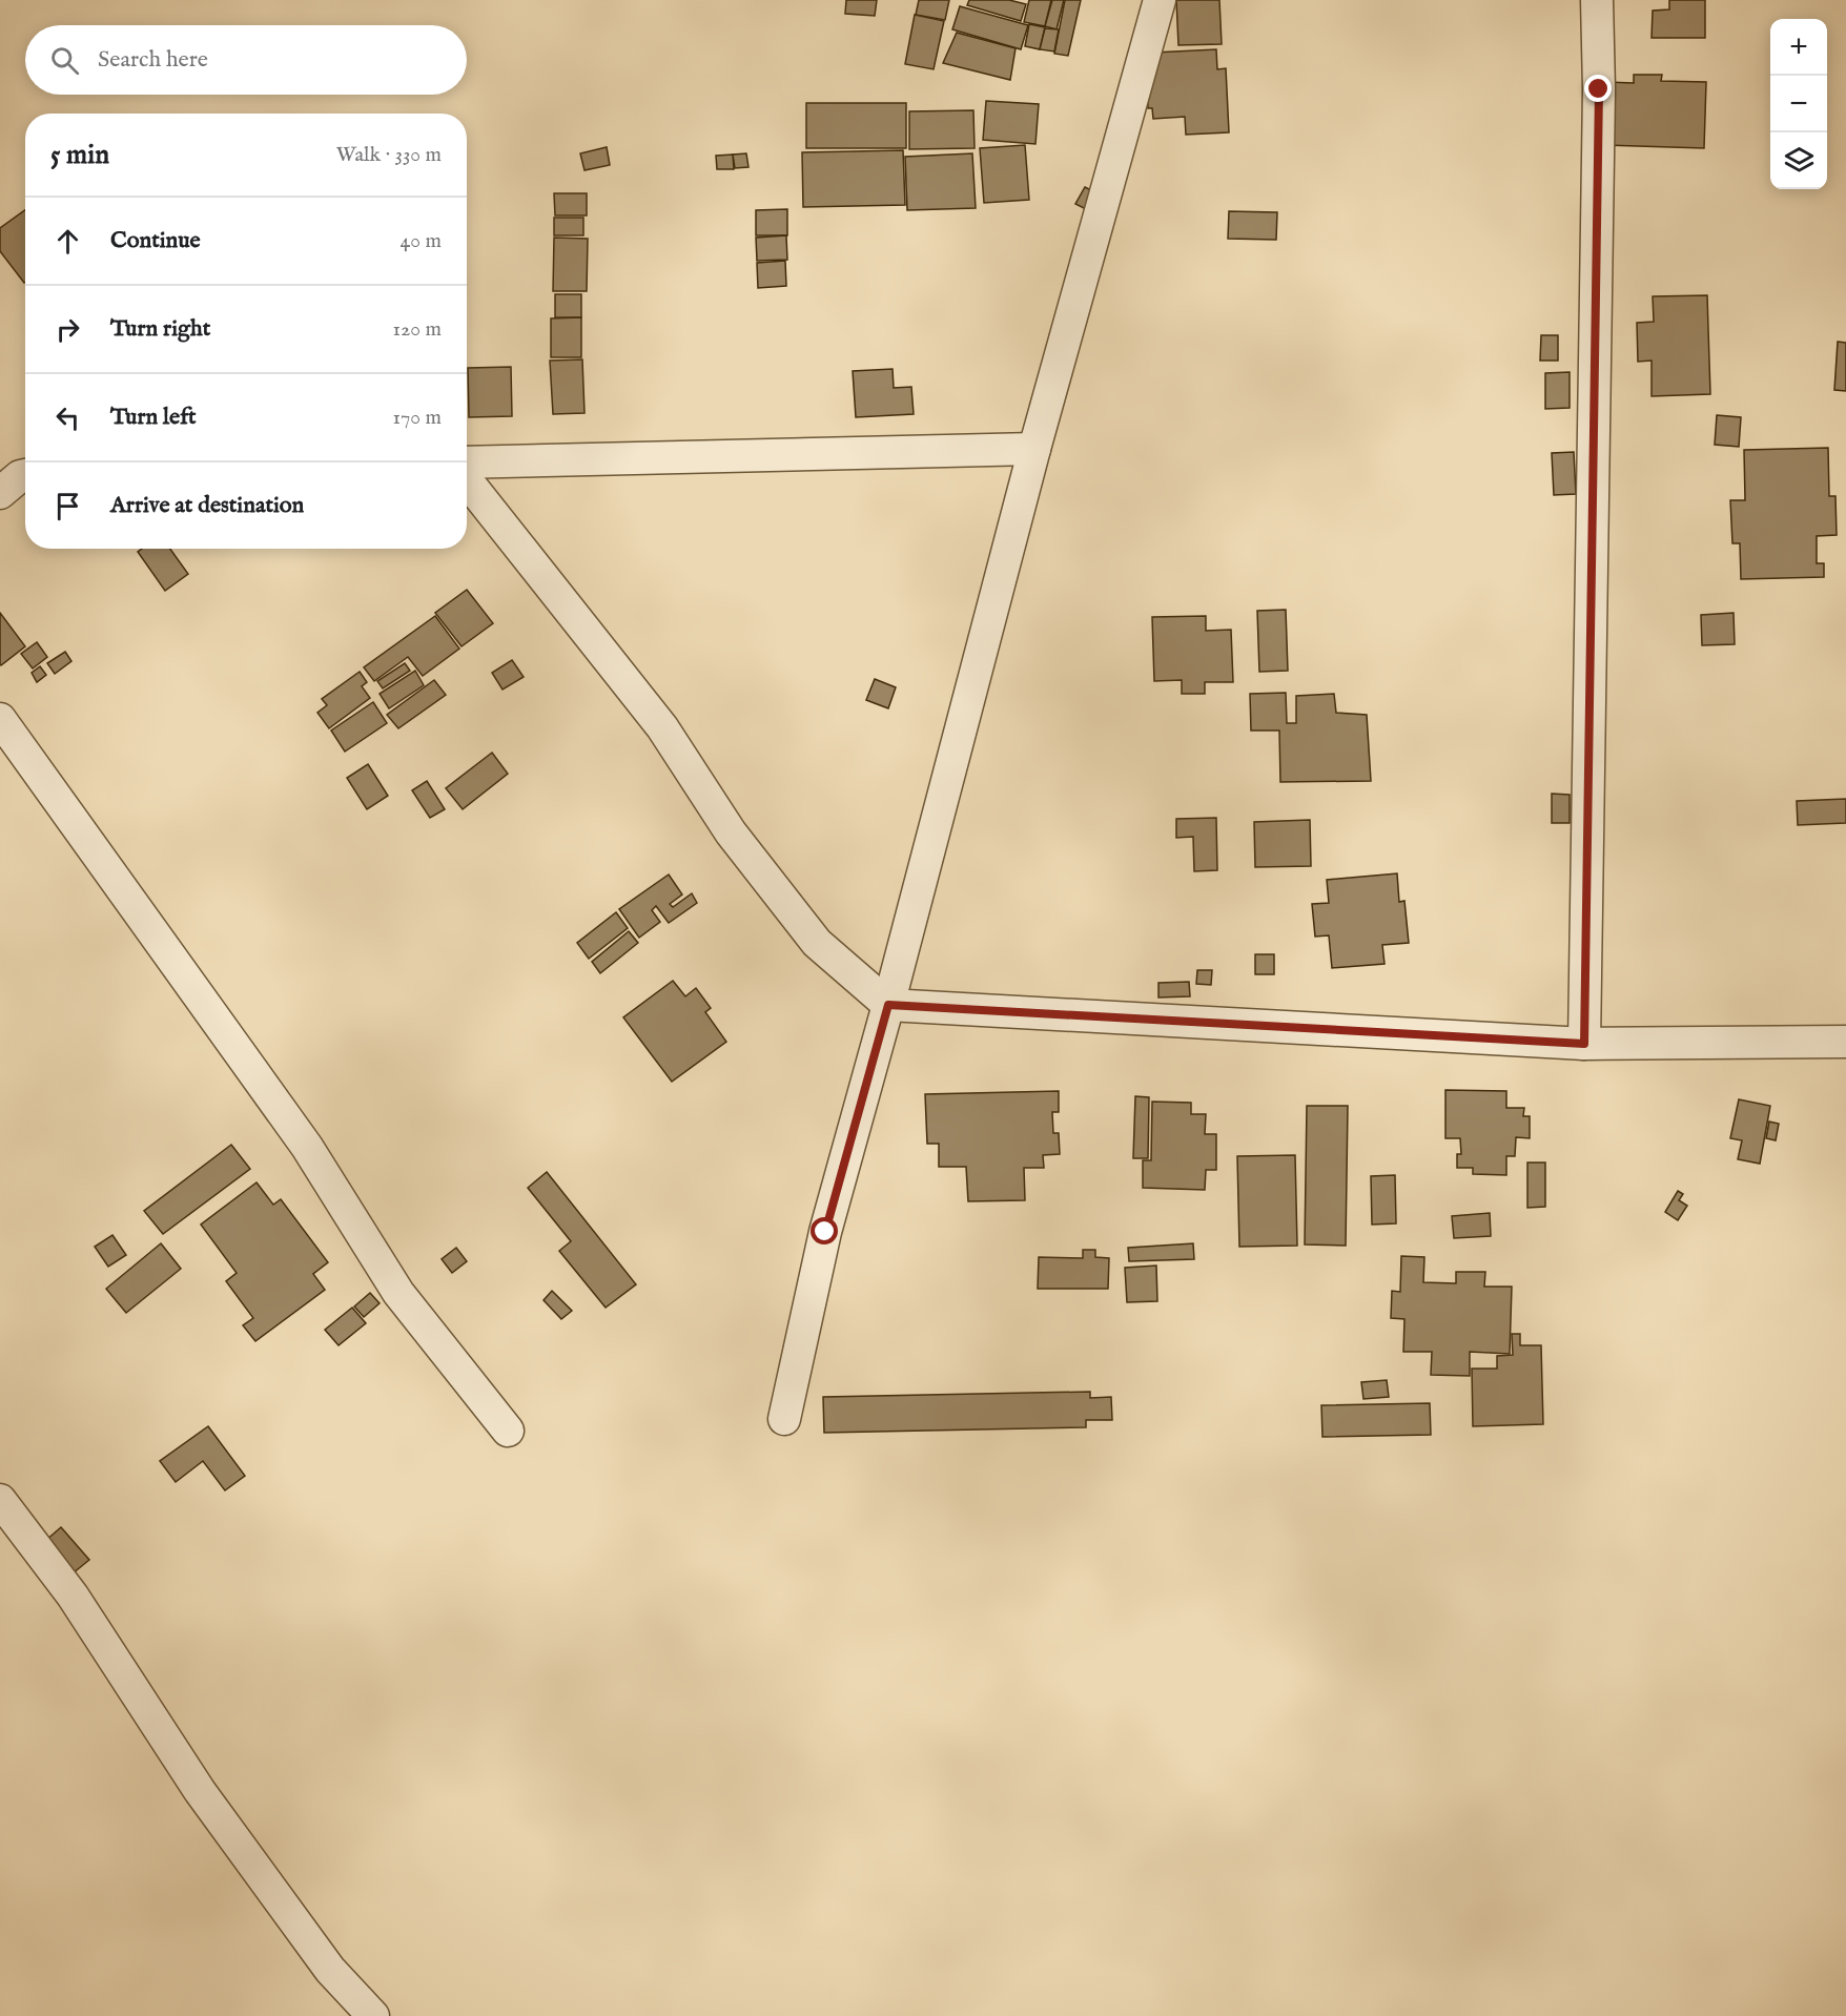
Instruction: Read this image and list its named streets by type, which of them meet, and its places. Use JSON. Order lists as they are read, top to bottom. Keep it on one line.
{"page":{"map_buttons":["+","−"],"search":"Search here","heading":["5 min","Walk · 330 m"],"list":[["Continue","40 m"],["Turn right","120 m"],["Turn left","170 m"],"Arrive at destination"]}}
